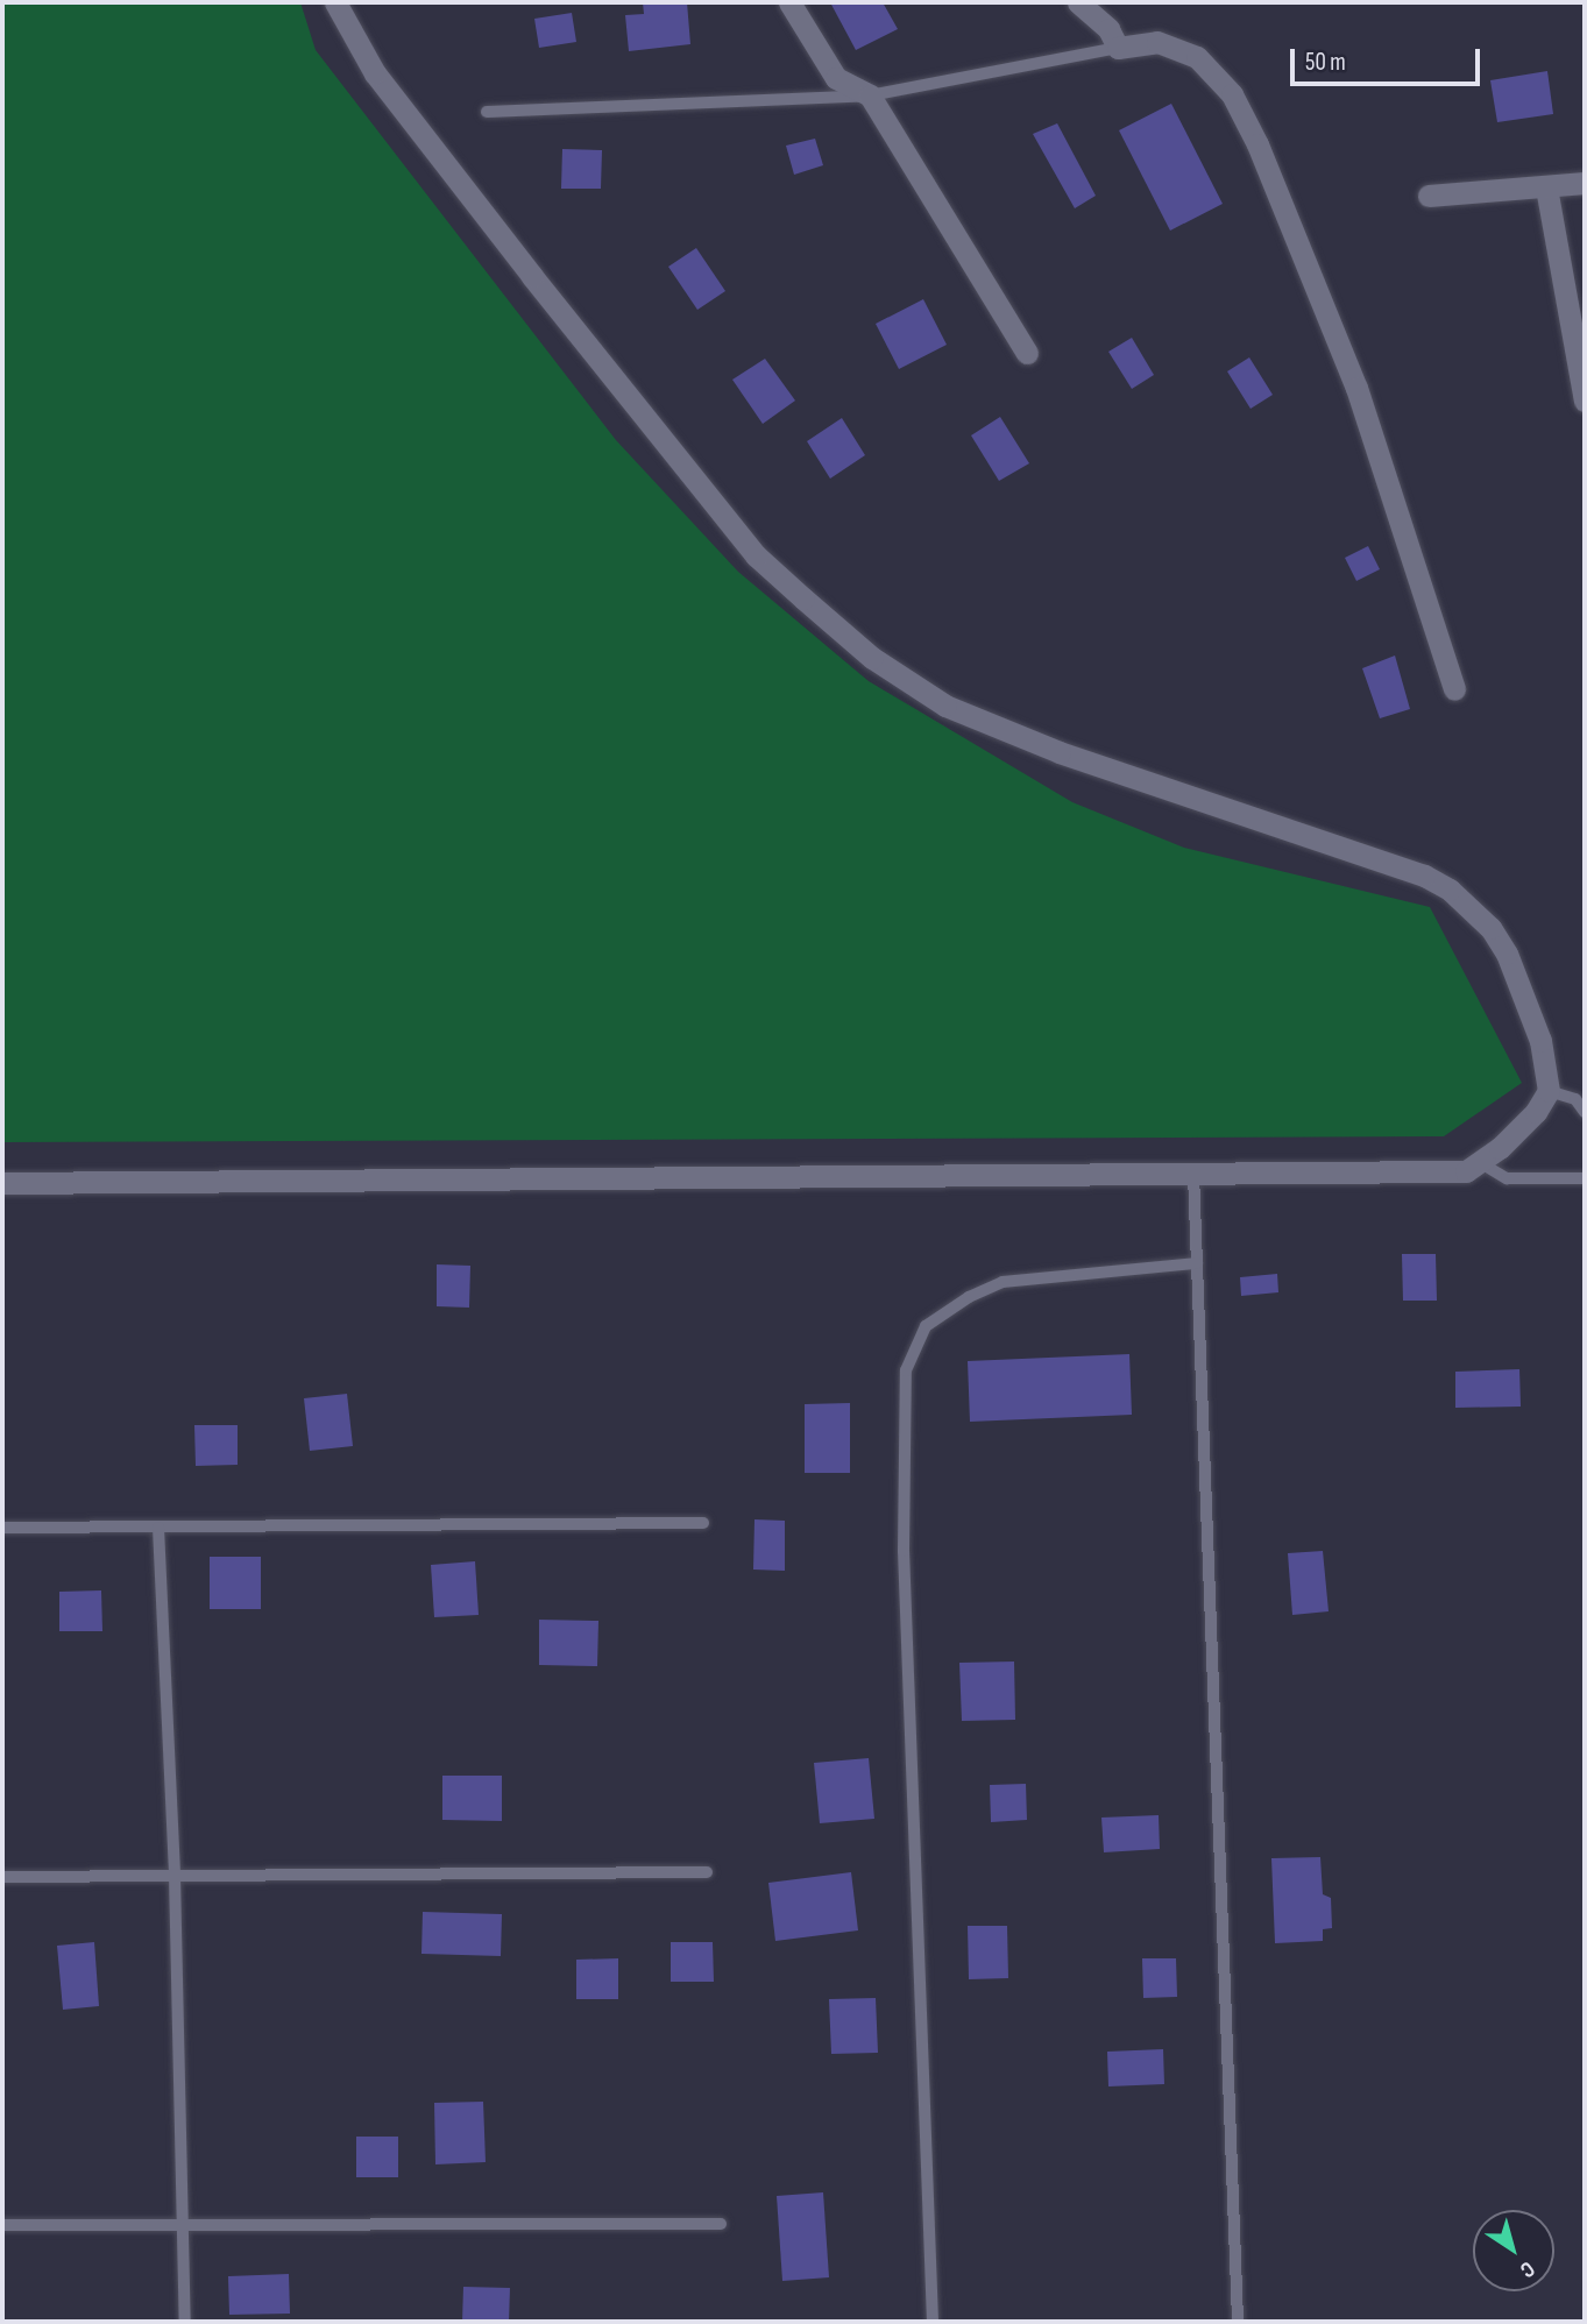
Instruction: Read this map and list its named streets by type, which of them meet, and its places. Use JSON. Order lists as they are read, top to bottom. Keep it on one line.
{"scale_bar":"50 m","north":"bottom right"}
